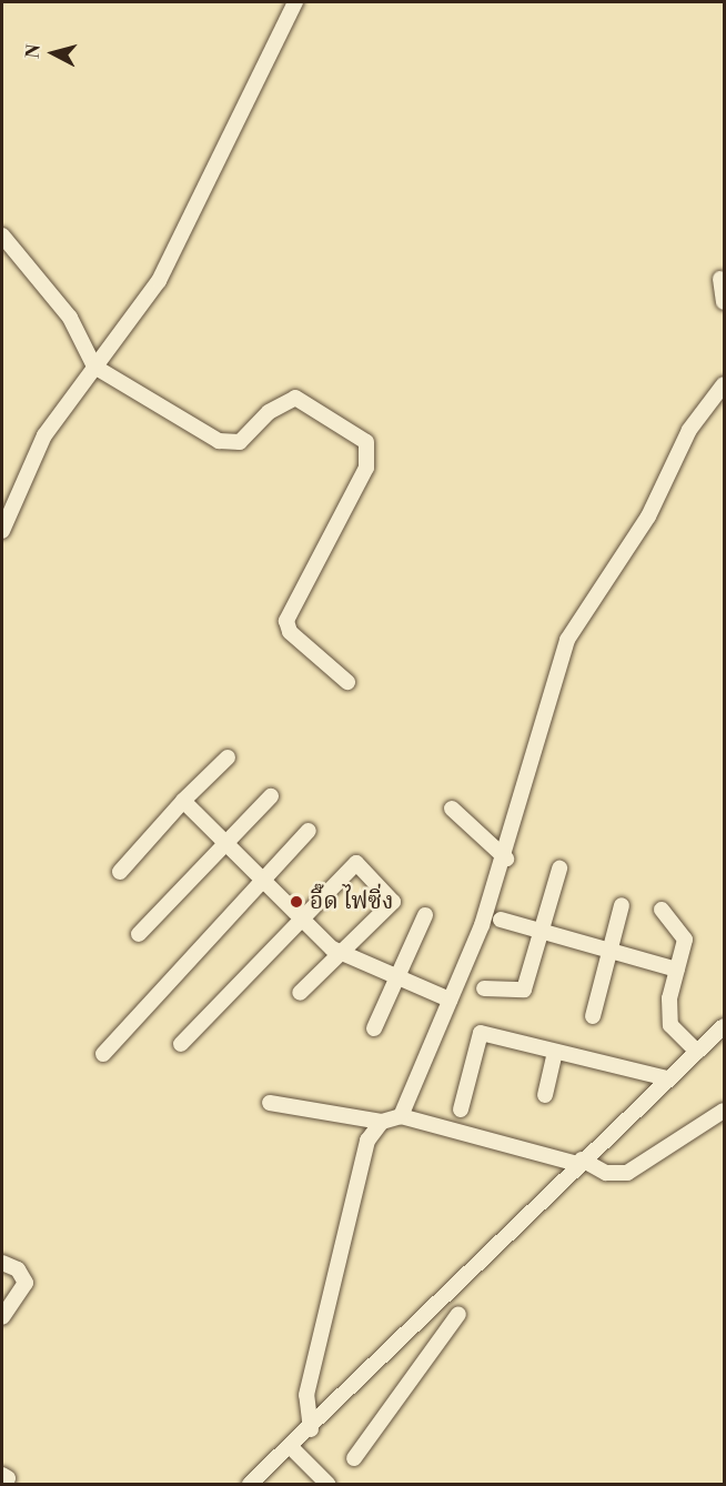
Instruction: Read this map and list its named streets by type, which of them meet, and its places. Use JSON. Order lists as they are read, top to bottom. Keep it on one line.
{"places":["อี๊ด ไฟซิ่ง"],"north":"left"}
